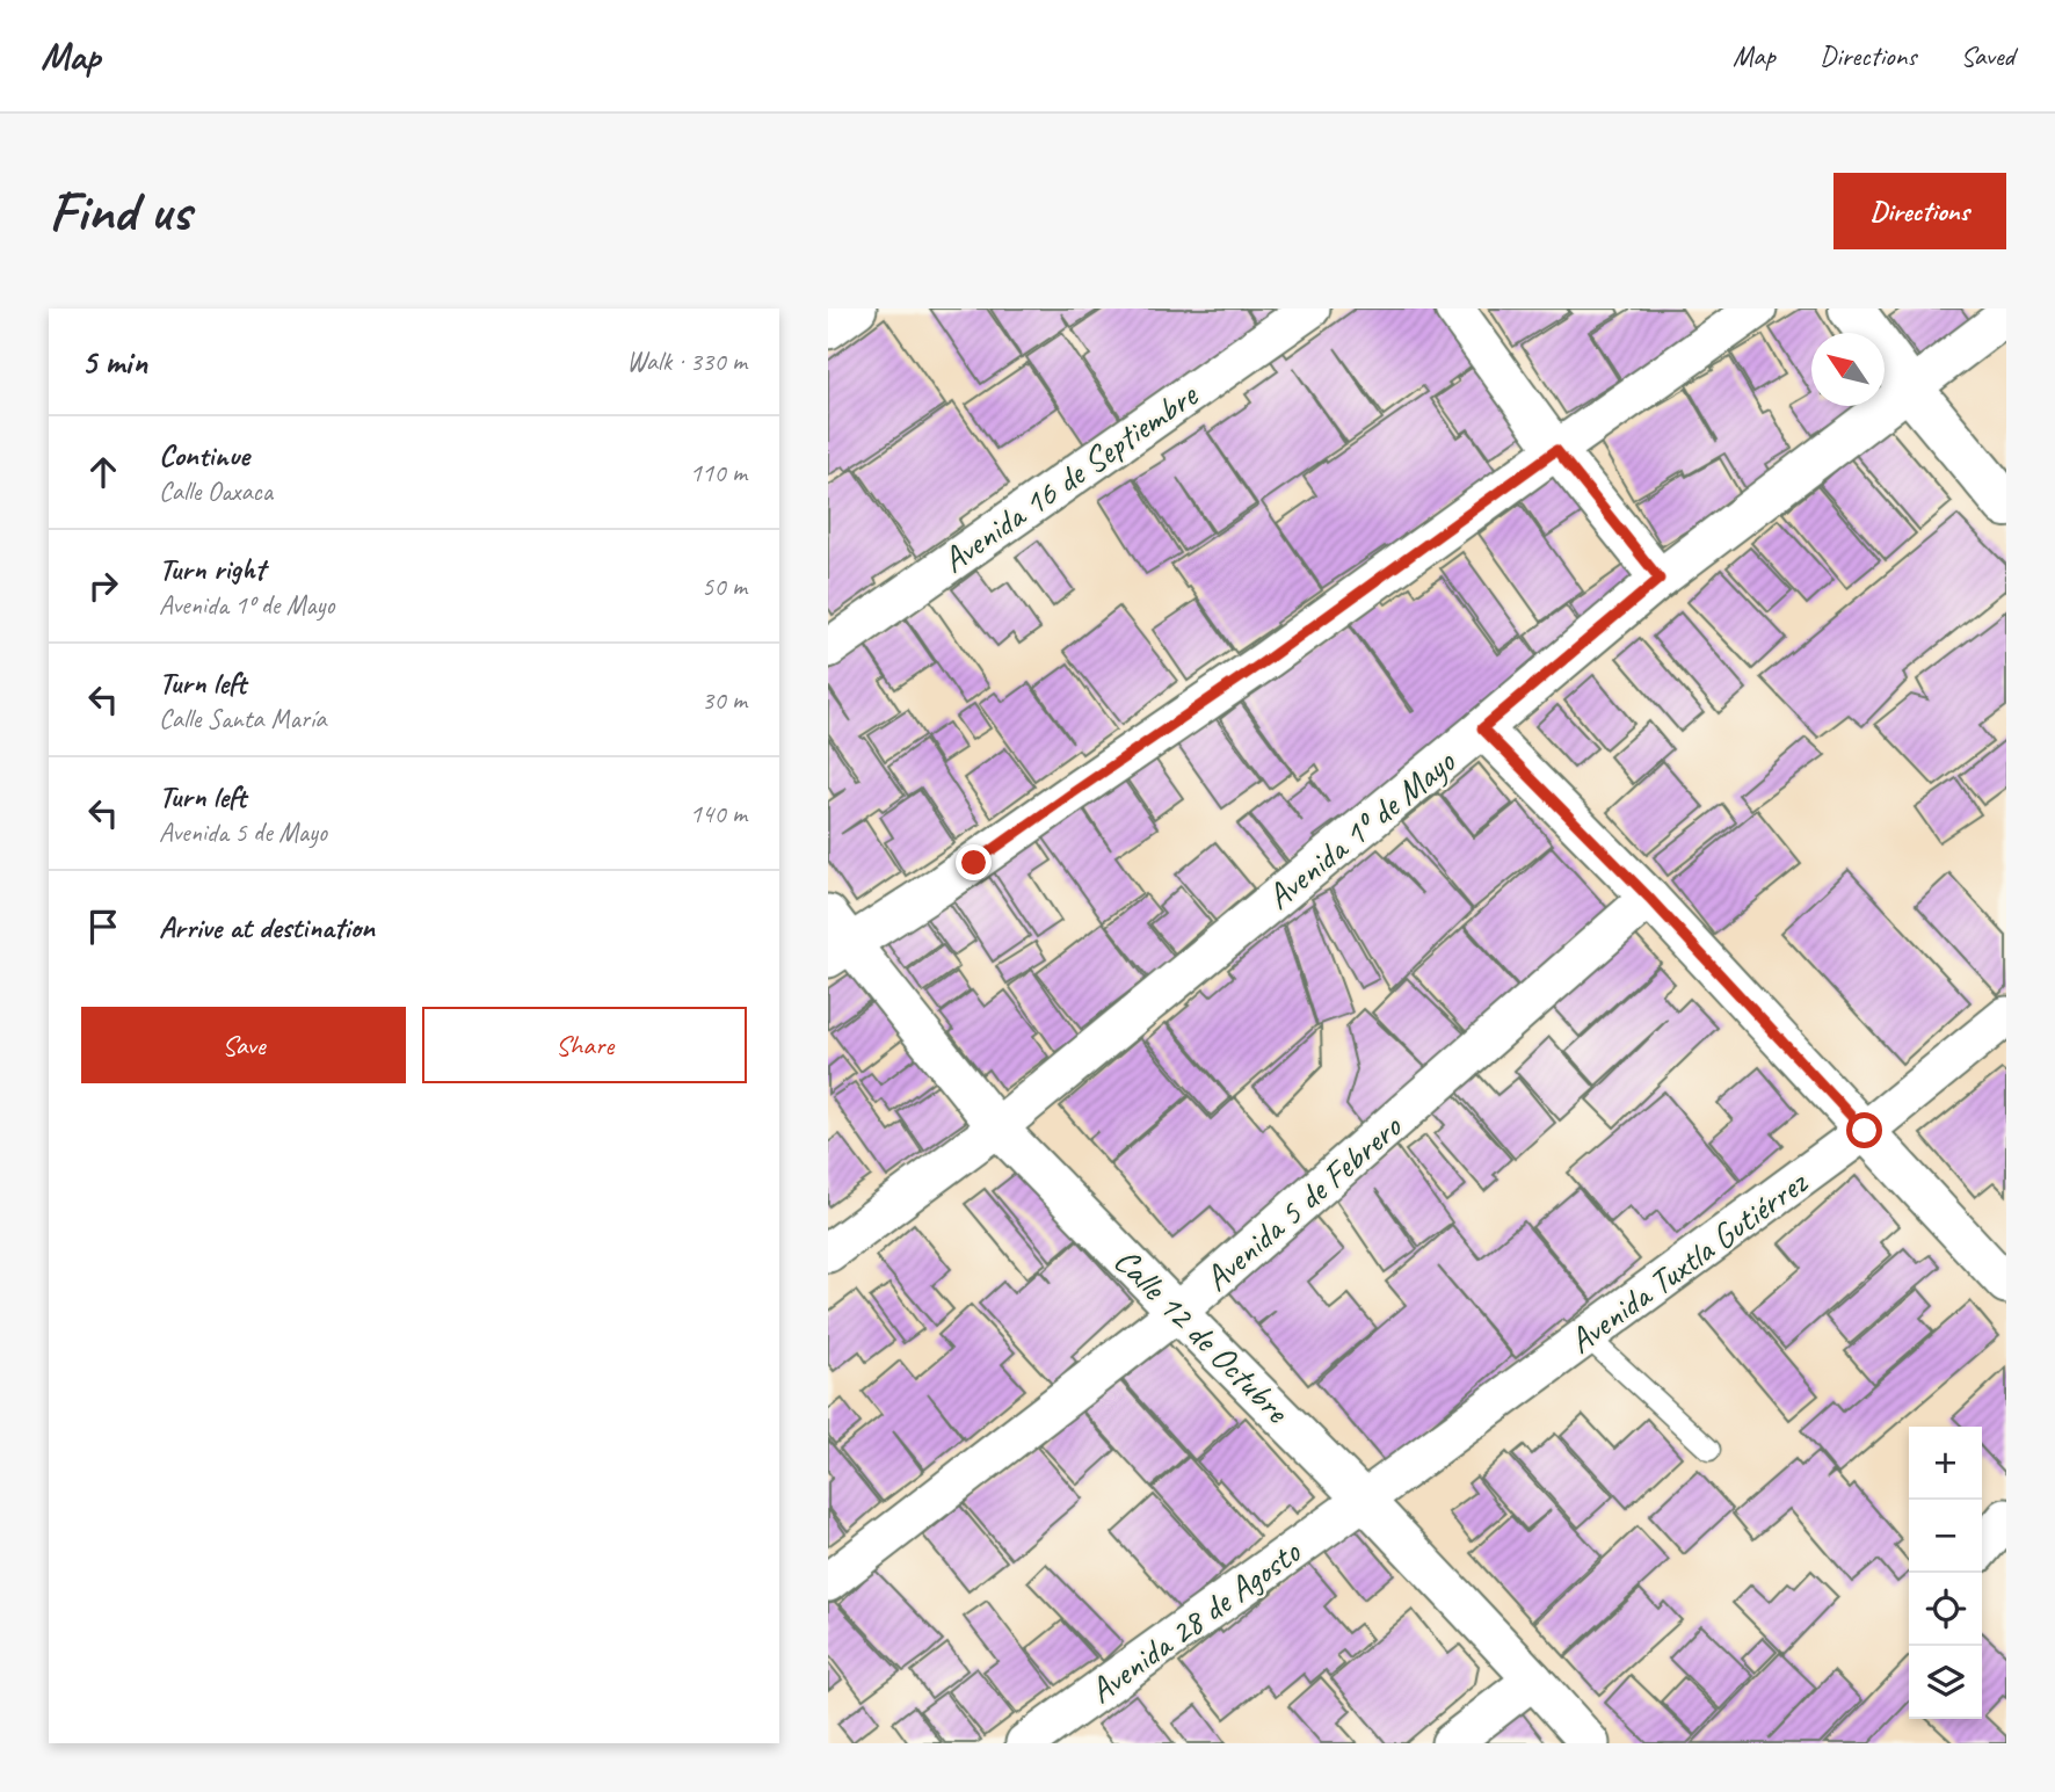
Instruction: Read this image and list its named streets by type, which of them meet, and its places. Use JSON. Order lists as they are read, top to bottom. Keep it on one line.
{"streets":{"street":["Avenida 16 de Septiembre","Avenida 1º de Mayo","Avenida 5 de Febrero","Avenida Tuxtla Gutiérrez","Calle 12 de Octubre","Avenida 28 de Agosto"]},"crossings":[["Avenida 1º de Mayo","Calle 12 de Octubre"],["Avenida 5 de Febrero","Calle 12 de Octubre"],["Avenida Tuxtla Gutiérrez","Calle 12 de Octubre"],["Avenida Tuxtla Gutiérrez","Avenida 28 de Agosto"],["Calle 12 de Octubre","Avenida 28 de Agosto"]],"north":"top left","page":{"header":"Map","nav":["Map","Directions","Saved"],"buttons":["Directions",["Save","Share"]],"title":"Find us","heading":["5 min","Walk · 330 m"],"list":[["Continue","Calle Oaxaca","110 m"],["Turn right","Avenida 1º de Mayo","50 m"],["Turn left","Calle Santa María","30 m"],["Turn left","Avenida 5 de Mayo","140 m"],"Arrive at destination"],"map_buttons":["+","−"]}}
